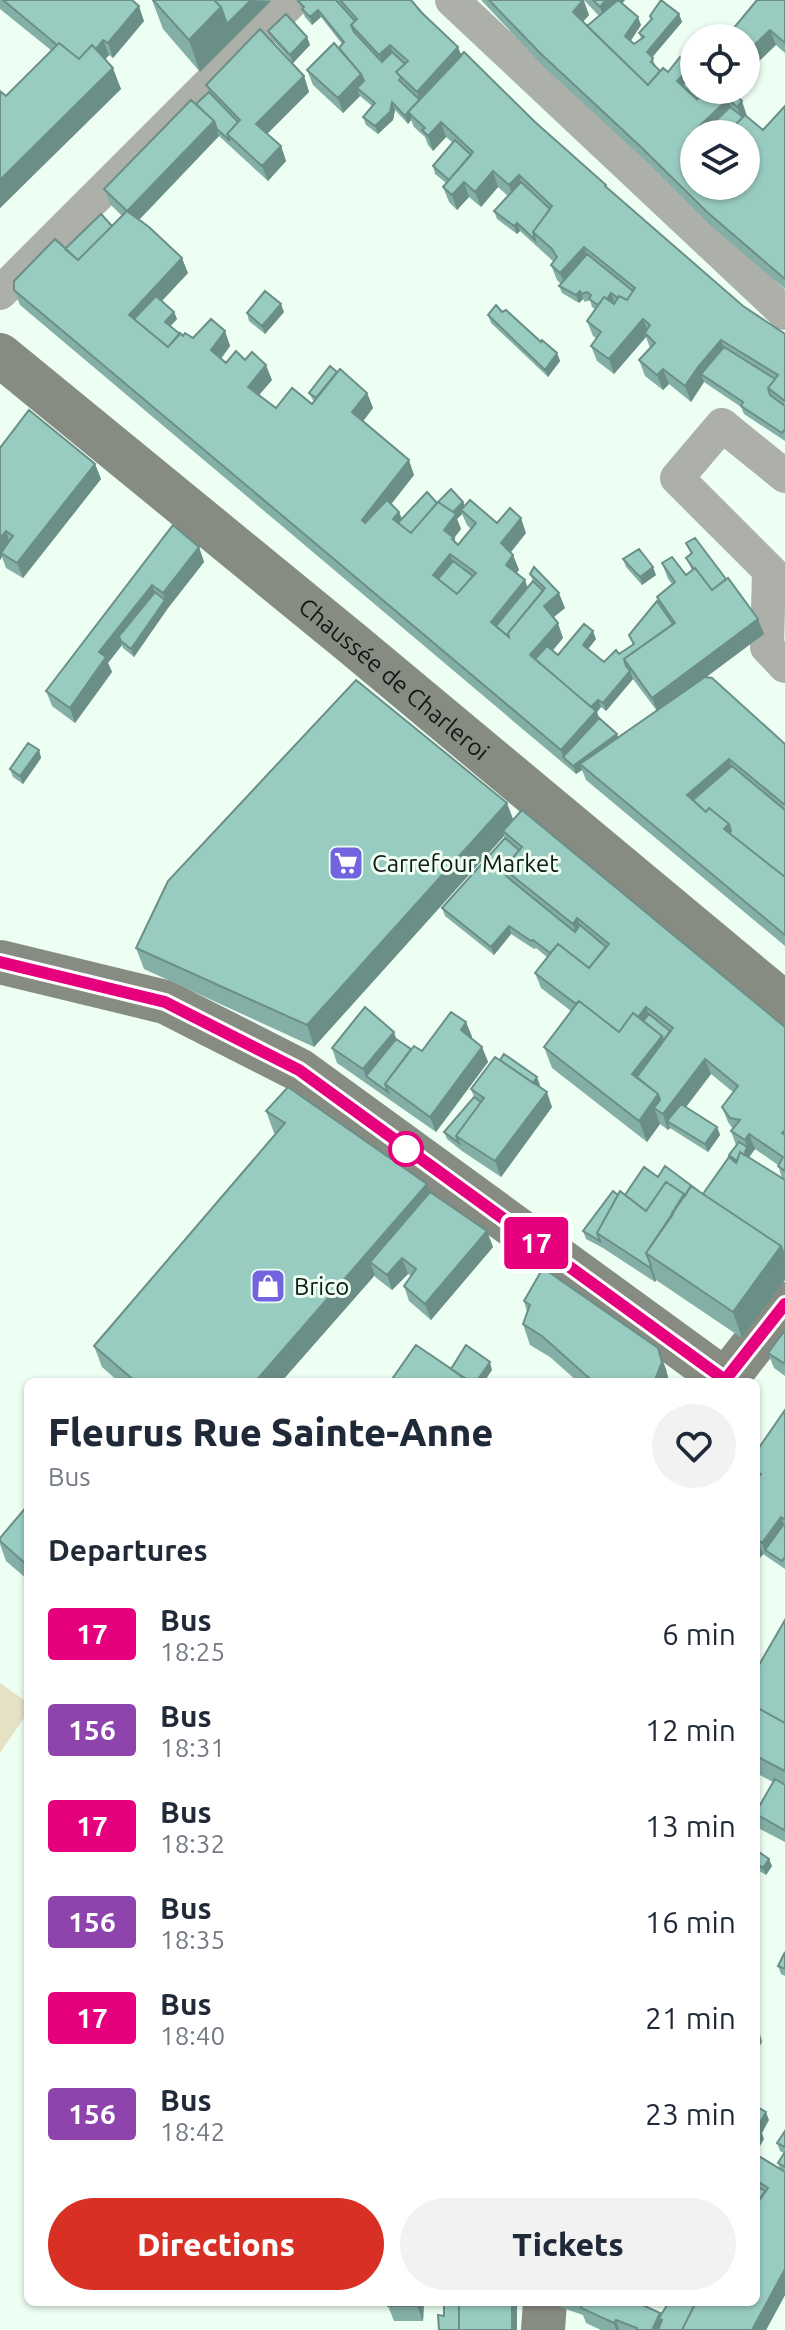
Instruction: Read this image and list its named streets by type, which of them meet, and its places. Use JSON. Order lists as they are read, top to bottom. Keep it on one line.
{"streets":{"main road":["Chaussée de Charleroi"]},"places":{"supermarket":["Carrefour Market"],"shop":["Brico"]},"lines":["bus line 17"],"page":{"on_map":"17","heading":[["Fleurus Rue Sainte-Anne","Bus"],"Departures"],"list":[{"mark":"17","name":"Bus","note":"18:25","value":"6 min"},{"mark":"156","name":"Bus","note":"18:31","value":"12 min"},{"mark":"17","name":"Bus","note":"18:32","value":"13 min"},{"mark":"156","name":"Bus","note":"18:35","value":"16 min"},{"mark":"17","name":"Bus","note":"18:40","value":"21 min"},{"mark":"156","name":"Bus","note":"18:42","value":"23 min"}],"buttons":["Directions","Tickets"]}}
